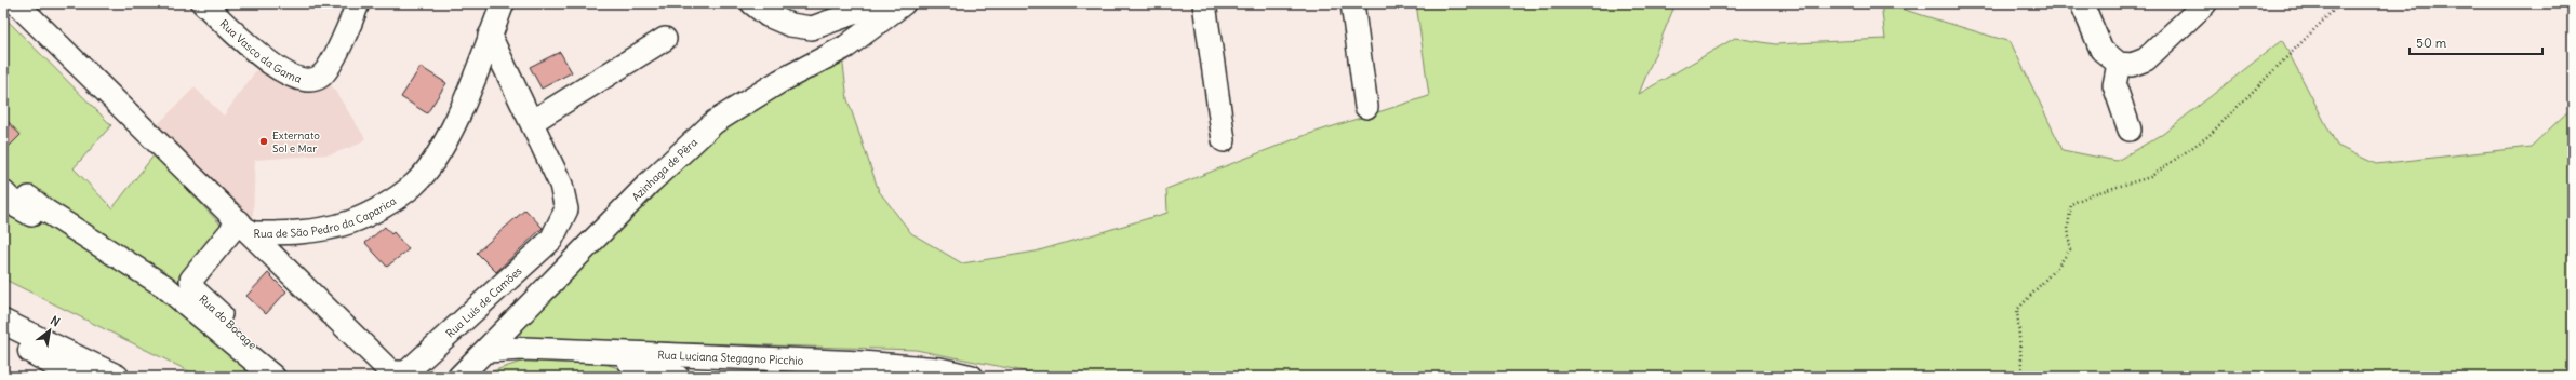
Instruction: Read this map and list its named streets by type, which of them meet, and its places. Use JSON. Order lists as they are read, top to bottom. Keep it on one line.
{"streets":{"street":["Rua Vasco da Gama","Azinhaga de Pêra","Rua de São Pedro da Caparica","Rua Luís de Camões","Rua do Bocage","Rua Luciana Stegagno Picchio"]},"crossings":[["Azinhaga de Pêra","Rua Luciana Stegagno Picchio"],["Rua de São Pedro da Caparica","Rua Luís de Camões"],["Rua de São Pedro da Caparica","Rua do Bocage"],["Rua Luís de Camões","Rua do Bocage"]],"places":["Externato Sol e Mar"],"scale_bar":"50 m","north":"top right"}
